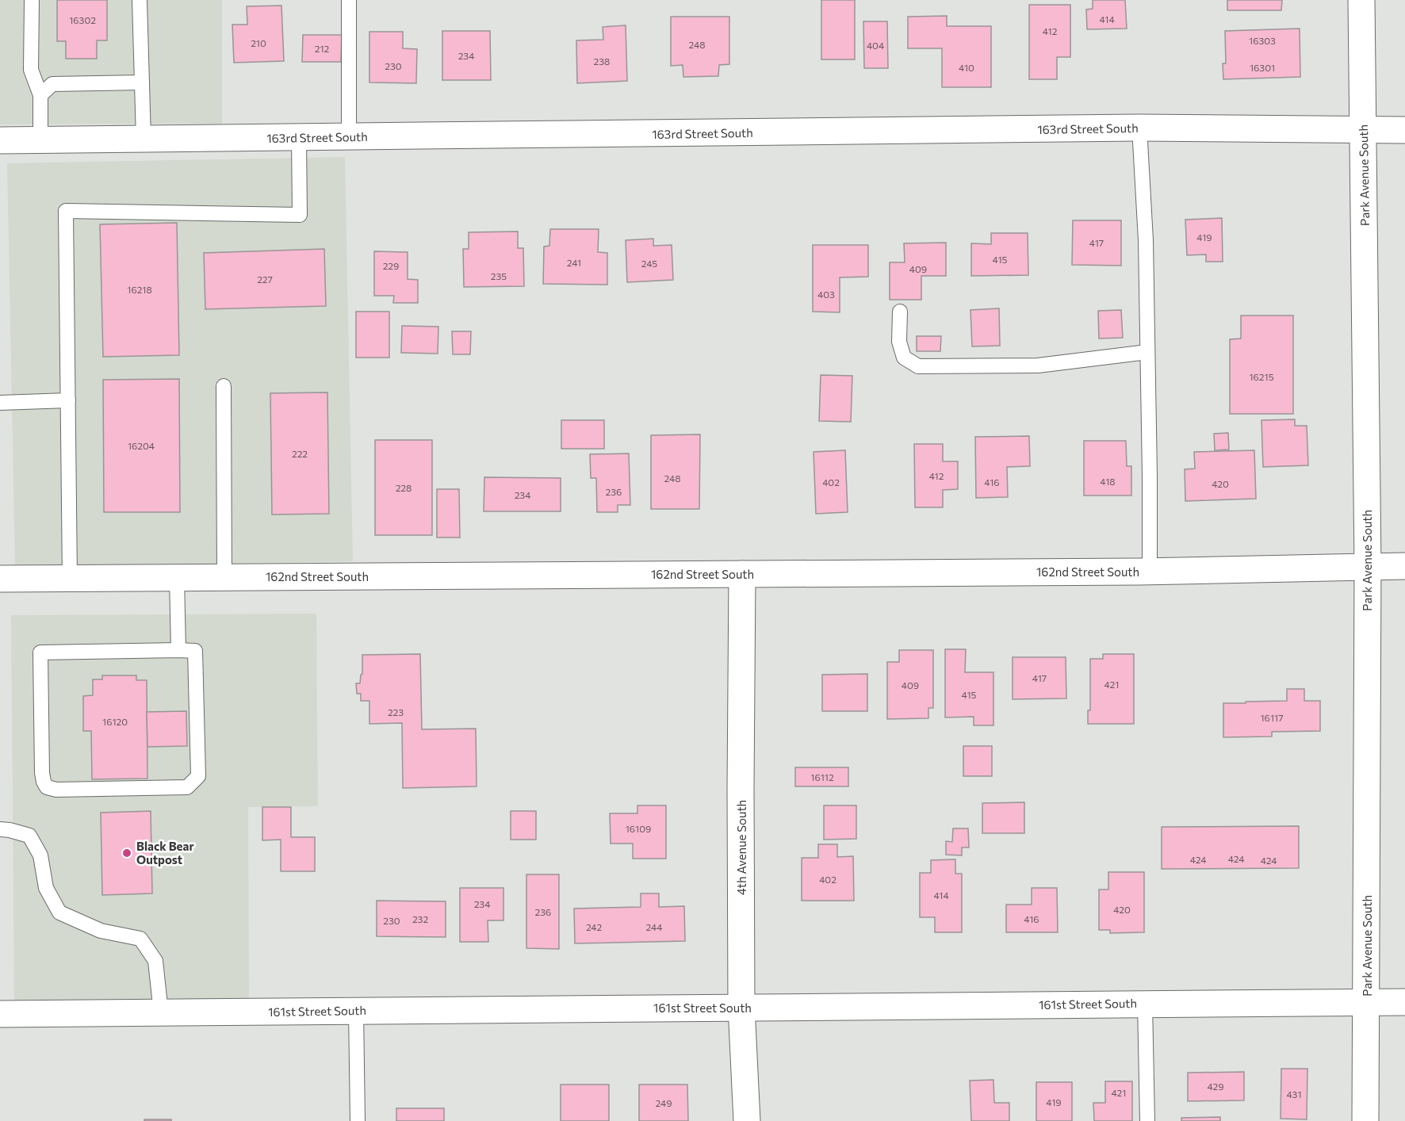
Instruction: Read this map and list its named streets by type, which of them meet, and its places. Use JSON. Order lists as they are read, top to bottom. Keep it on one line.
{"streets":{"street":["163rd Street South","Park Avenue South","162nd Street South","4th Avenue South","161st Street South"]},"crossings":[["163rd Street South","Park Avenue South"],["Park Avenue South","162nd Street South"],["Park Avenue South","161st Street South"],["162nd Street South","4th Avenue South"],["4th Avenue South","161st Street South"]],"places":["Black Bear Outpost"],"house_numbers":["414","16302","412","16303","210","248","404","212","234","238","230","410","16301","419","417","415","241","245","229","409","235","227","16218","403","16215","16204","222","412","248","418","402","416","420","228","236","234","417","421","409","415","223","16117","16120","16112","16109","424","424","424","402","414","234","420","236","232","416","230","242","244","429","421","431","419","249"]}
